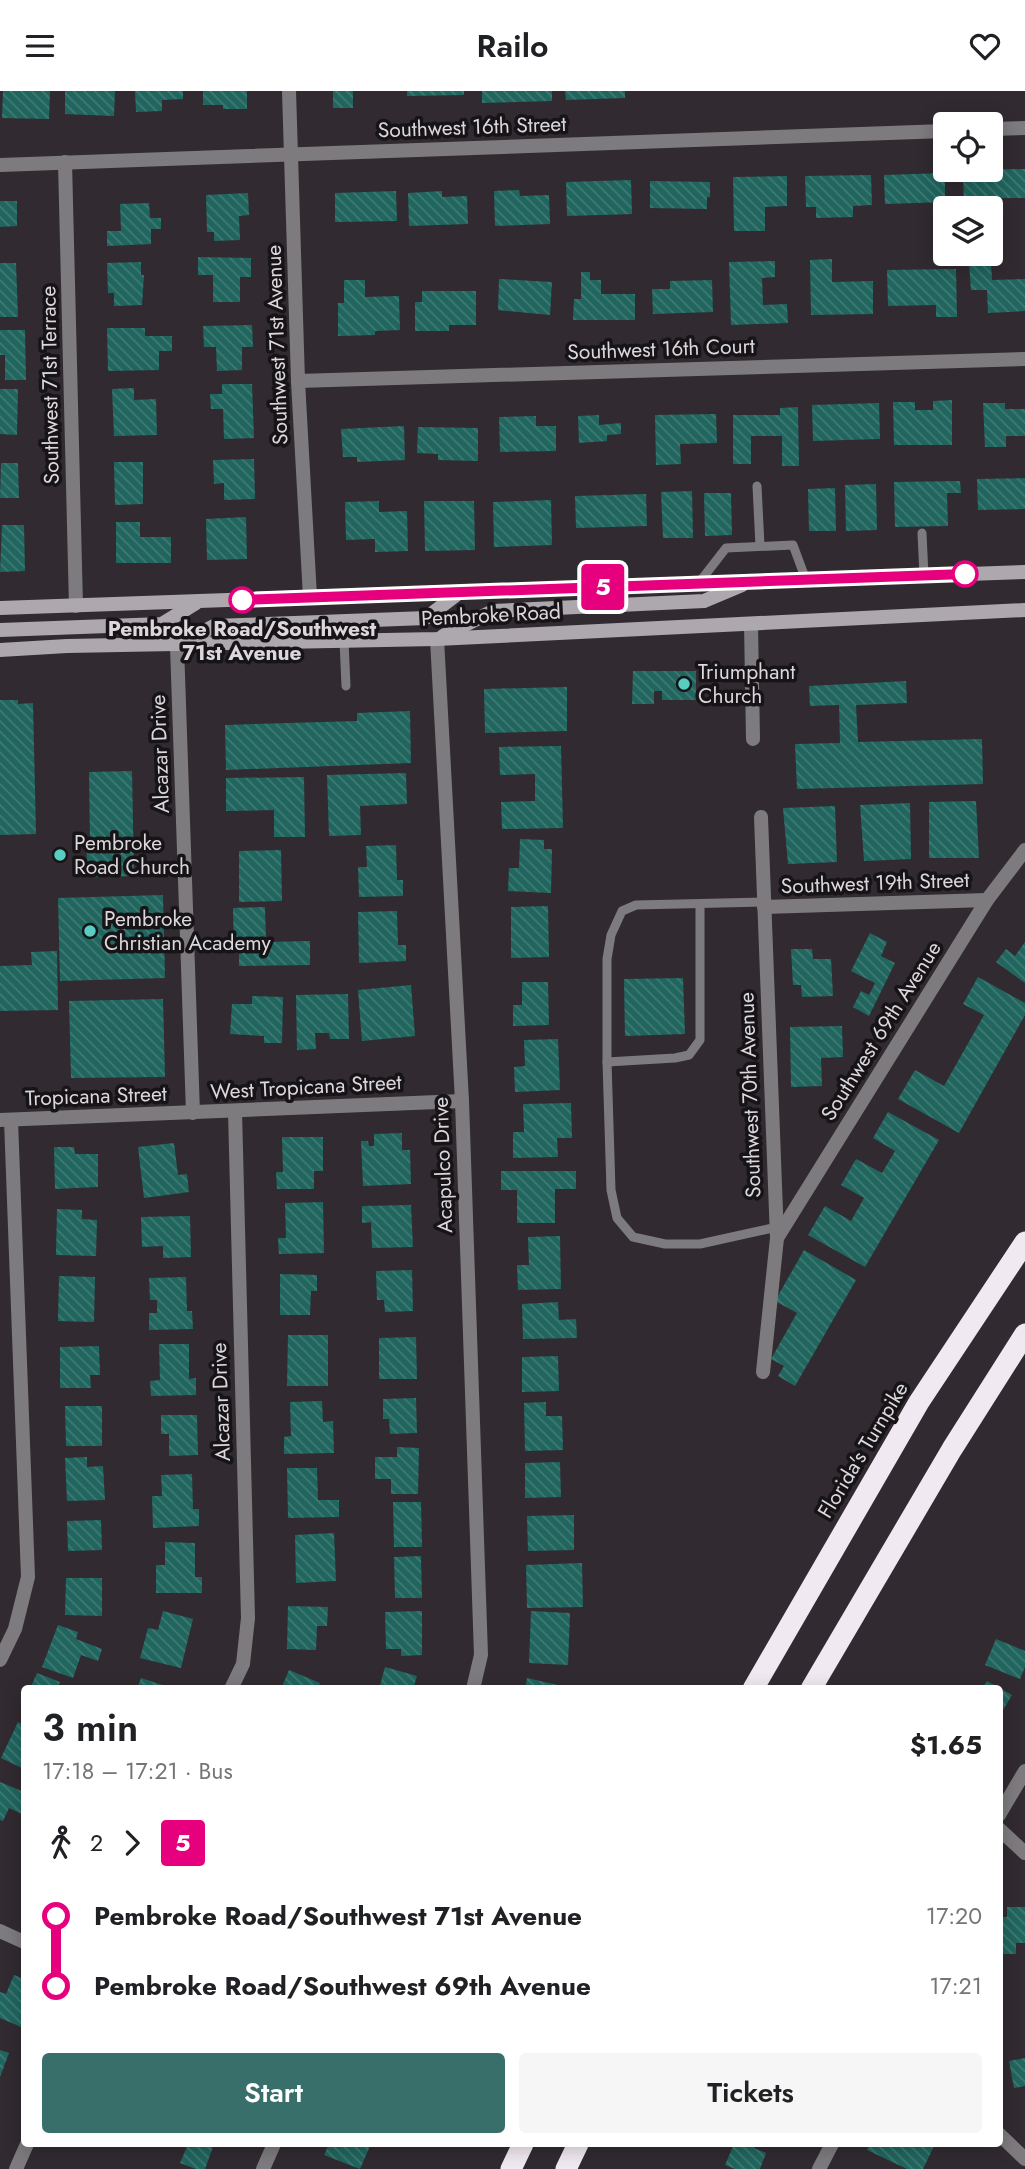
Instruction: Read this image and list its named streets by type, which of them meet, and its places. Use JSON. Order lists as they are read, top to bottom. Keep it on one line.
{"streets":{"highway":["Florida's Turnpike"],"main road":["Pembroke Road"],"street":["Southwest 16th Street","Southwest 71st Avenue","Southwest 16th Court","Southwest 71st Terrace","Alcazar Drive","Southwest 19th Street","Southwest 69th Avenue","West Tropicana Street","Southwest 70th Avenue","Tropicana Street","Acapulco Drive"]},"crossings":[["Southwest 16th Street","Southwest 71st Avenue"],["Southwest 16th Street","Southwest 71st Terrace"],["Southwest 71st Avenue","Southwest 16th Court"],["Southwest 71st Avenue","Pembroke Road"],["Southwest 71st Terrace","Pembroke Road"],["Pembroke Road","Alcazar Drive"],["Pembroke Road","Acapulco Drive"],["Alcazar Drive","West Tropicana Street"],["Alcazar Drive","Tropicana Street"],["Southwest 19th Street","Southwest 69th Avenue"],["Southwest 19th Street","Southwest 70th Avenue"],["Southwest 69th Avenue","Southwest 70th Avenue"],["West Tropicana Street","Tropicana Street"],["West Tropicana Street","Acapulco Drive"]],"places":["Pembroke Road/Southwest 71st Avenue","Triumphant Church","Pembroke Road Church","Pembroke Christian Academy"],"lines":["bus line 5"],"page":{"header":"Railo","on_map":"5","heading":["3 min","17:18 – 17:21 · Bus","$1.65"],"legs":["2","5"],"list":[{"name":"Pembroke Road/Southwest 71st Avenue","value":"17:20"},{"name":"Pembroke Road/Southwest 69th Avenue","value":"17:21"}],"buttons":["Start","Tickets"]}}
